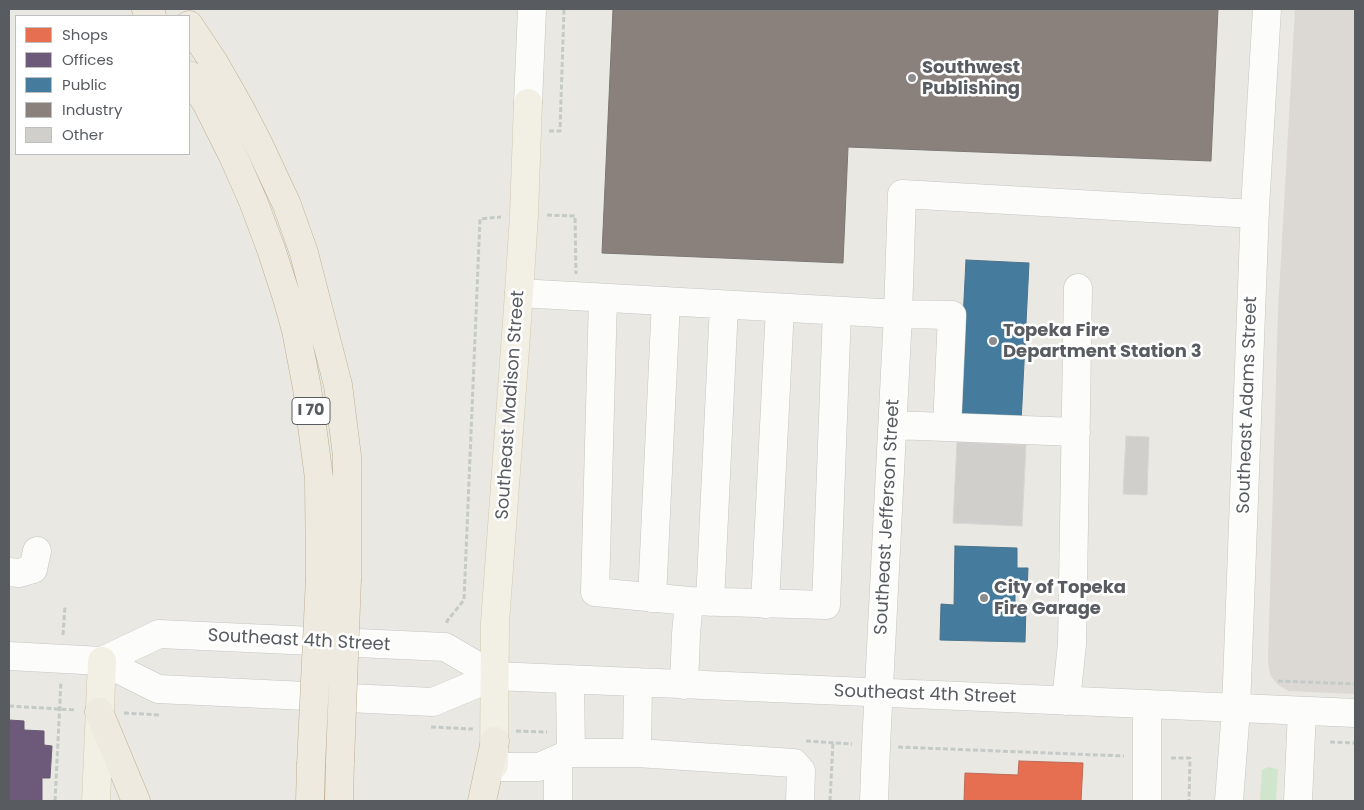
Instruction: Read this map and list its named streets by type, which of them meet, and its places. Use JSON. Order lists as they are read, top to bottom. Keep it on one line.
{"streets":{"highway":["I 70"],"main road":["Southeast Madison Street"],"street":["Southeast Adams Street","Southeast Jefferson Street","Southeast 4th Street"]},"crossings":[["Southeast Madison Street","Southeast 4th Street"],["Southeast Adams Street","Southeast Jefferson Street"],["Southeast Adams Street","Southeast 4th Street"],["Southeast Jefferson Street","Southeast 4th Street"]],"places":["Southwest Publishing","Topeka Fire Department Station 3","City of Topeka Fire Garage"],"legend":["Shops","Offices","Public","Industry","Other"]}
